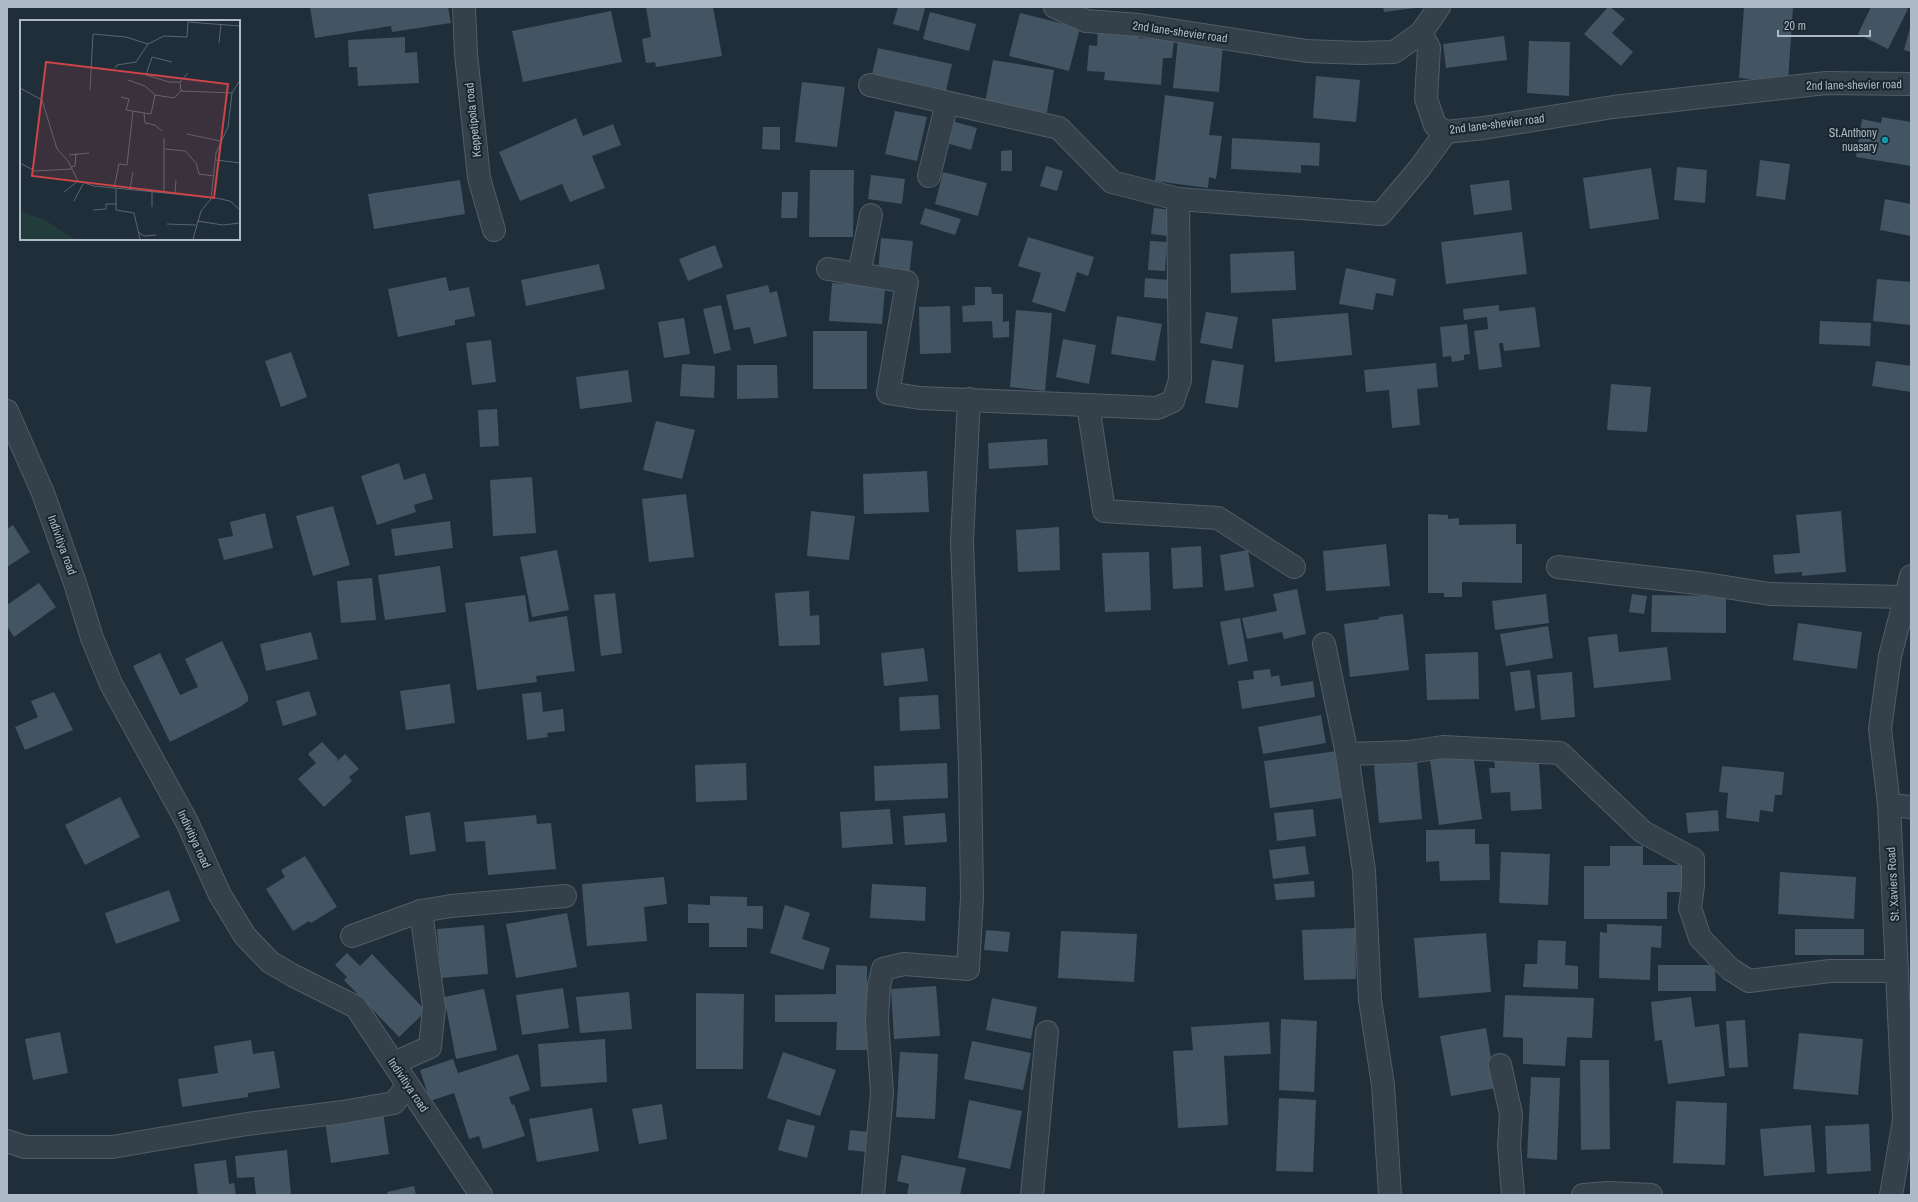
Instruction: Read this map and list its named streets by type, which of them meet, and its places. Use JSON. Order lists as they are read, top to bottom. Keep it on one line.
{"streets":{"street":["2nd lane-shevier road","Keppetipola road","Indivitiya road","St. Xaviers Road"]},"places":["St.Anthony nuasary"],"scale_bar":"20 m"}
